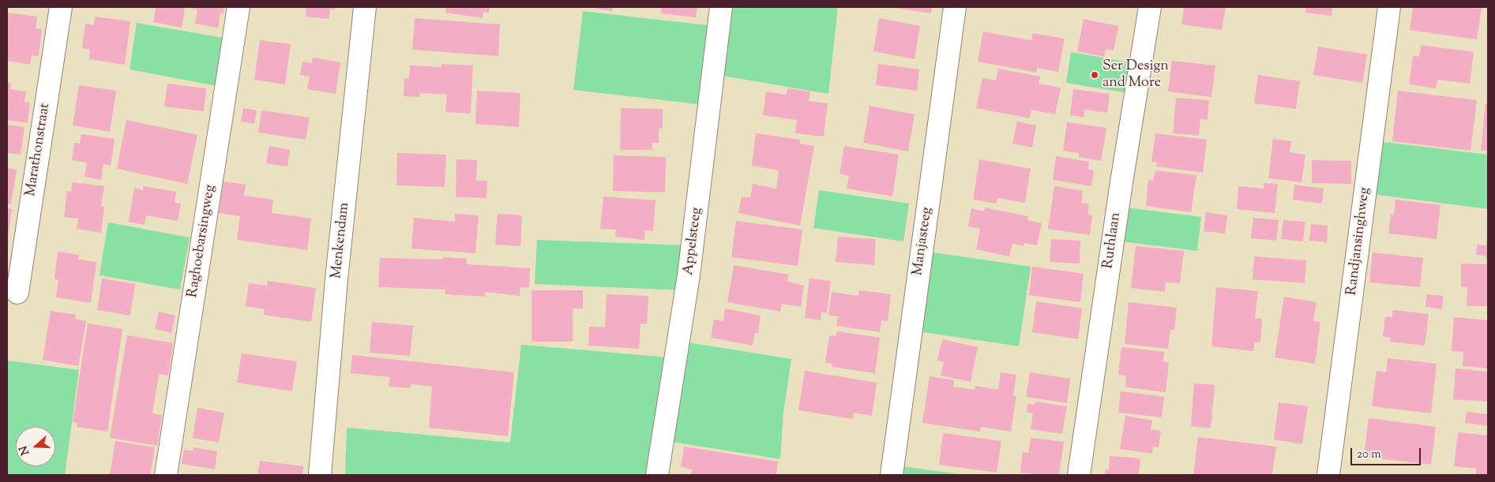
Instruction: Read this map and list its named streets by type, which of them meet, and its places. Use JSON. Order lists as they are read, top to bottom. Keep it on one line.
{"streets":{"street":["Marathonstraat","Menkendam","Ruthlaan","Raghoebarsingweg","Appelsteeg","Manjasteeg","Randjansinghweg"]},"places":["Ser Design and More"],"scale_bar":"20 m","north":"left"}
